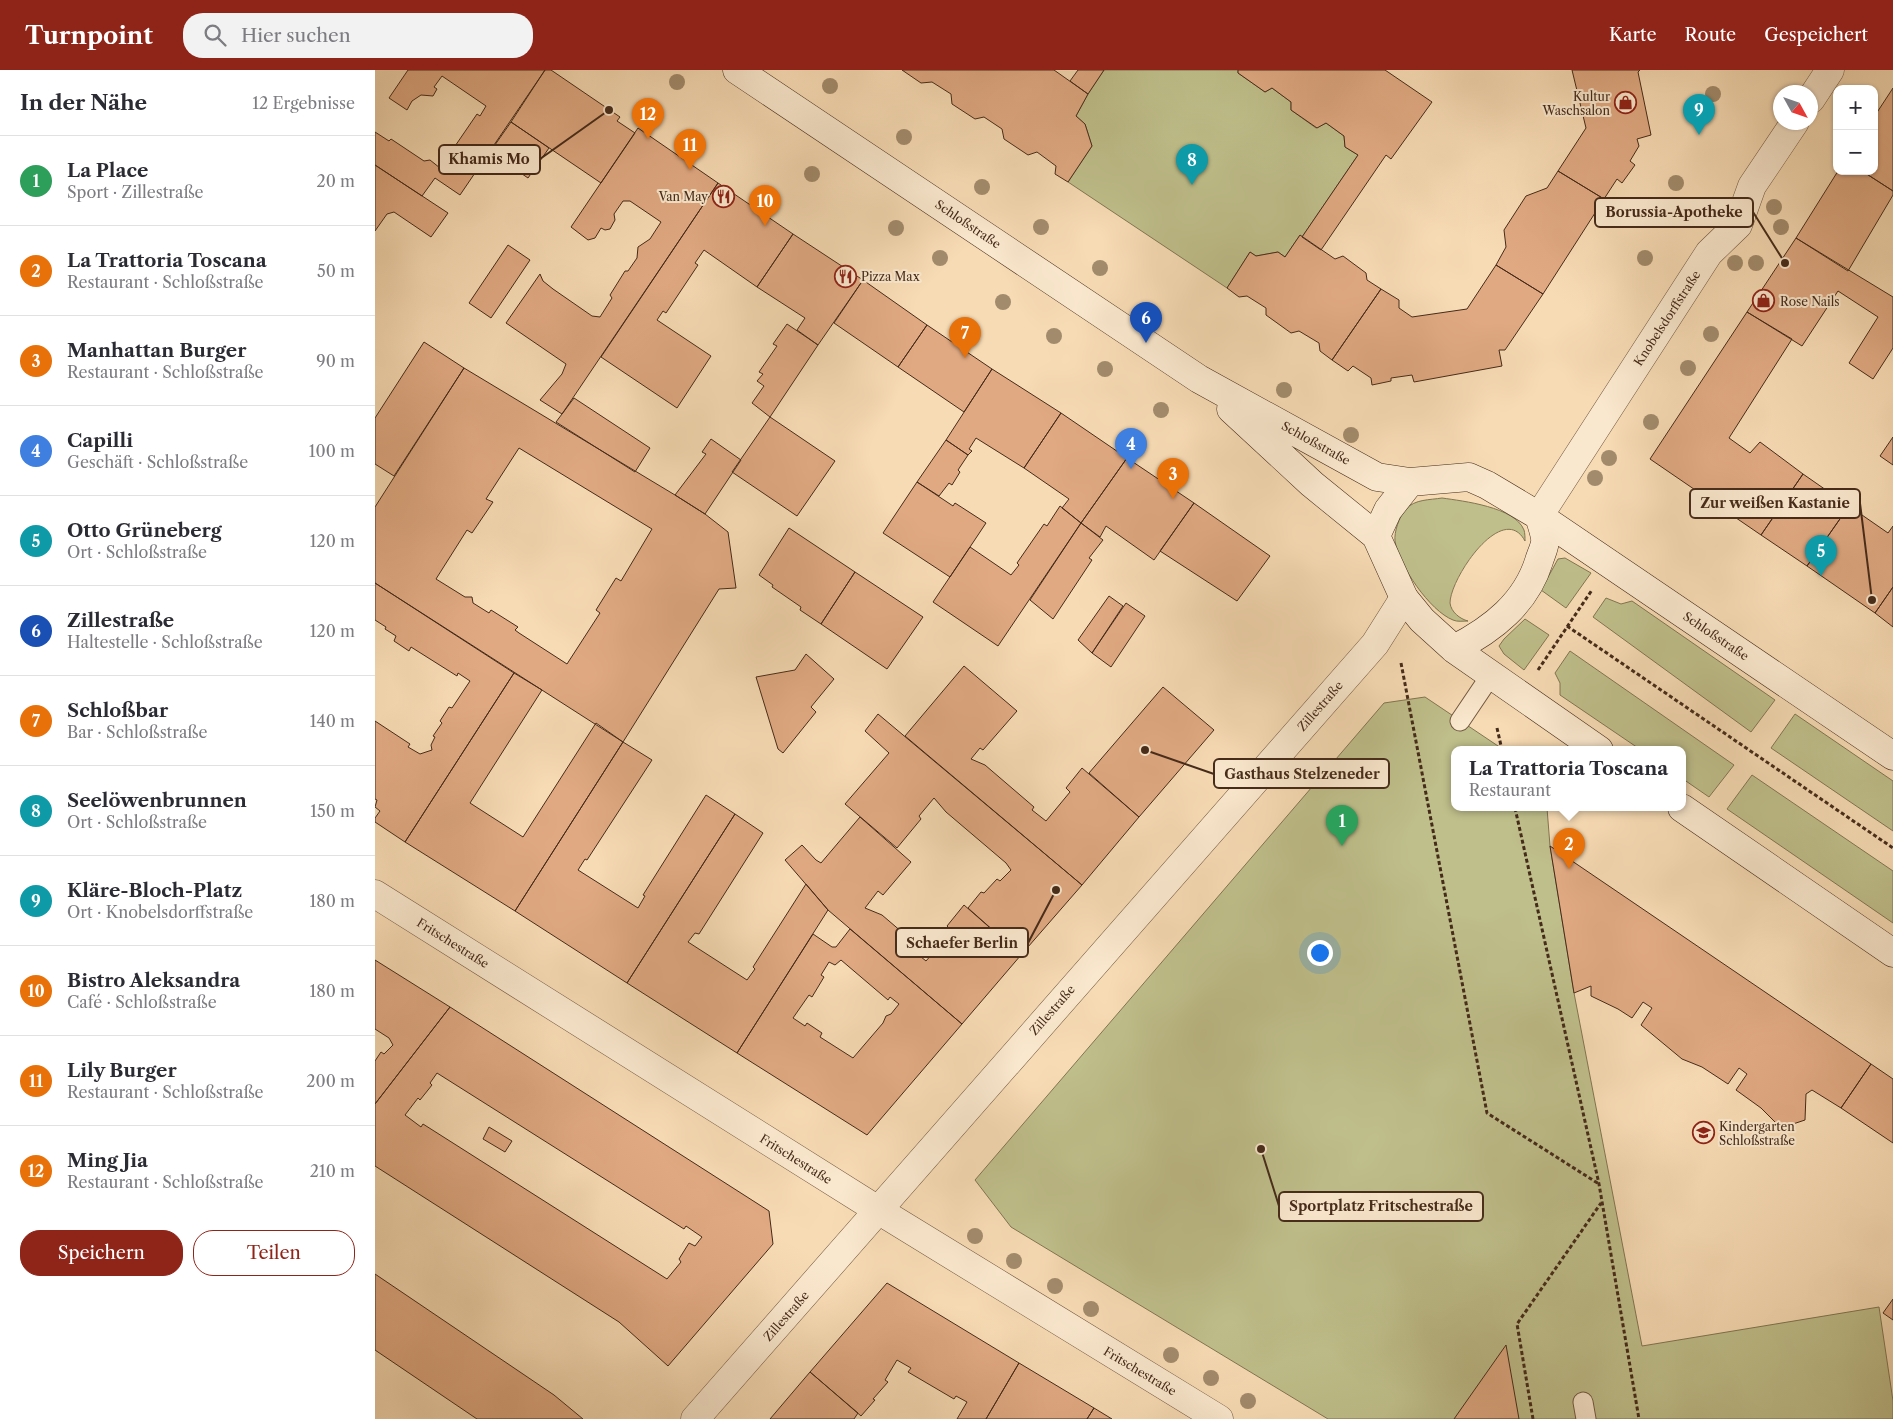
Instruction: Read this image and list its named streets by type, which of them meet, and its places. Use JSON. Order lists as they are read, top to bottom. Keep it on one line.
{"streets":{"street":["Schloßstraße","Knobelsdorffstraße","Zillestraße","Fritschestraße"]},"crossings":[["Schloßstraße","Knobelsdorffstraße"],["Schloßstraße","Zillestraße"],["Knobelsdorffstraße","Zillestraße"],["Zillestraße","Fritschestraße"]],"places":{"shop":["Kultur Waschsalon","Rose Nails"],"other":["Khamis Mo","Borussia-Apotheke","Zur weißen Kastanie","Gasthaus Stelzeneder","Schaefer Berlin","Sportplatz Fritschestraße"],"restaurant":["Van May","Pizza Max"],"school or university":["Kindergarten Schloßstraße"]},"north":"bottom right","page":{"header":"Turnpoint","search":"Hier suchen","nav":["Karte","Route","Gespeichert"],"heading":["In der Nähe","12 Ergebnisse"],"map_buttons":["+","−"],"pins":["9","12","11","8","10","6","7","4","3","5","1","2"],"list":[{"mark":"1","name":"La Place","note":"Sport · Zillestraße","value":"20 m"},{"mark":"2","name":"La Trattoria Toscana","note":"Restaurant · Schloßstraße","value":"50 m"},{"mark":"3","name":"Manhattan Burger","note":"Restaurant · Schloßstraße","value":"90 m"},{"mark":"4","name":"Capilli","note":"Geschäft · Schloßstraße","value":"100 m"},{"mark":"5","name":"Otto Grüneberg","note":"Ort · Schloßstraße","value":"120 m"},{"mark":"6","name":"Zillestraße","note":"Haltestelle · Schloßstraße","value":"120 m"},{"mark":"7","name":"Schloßbar","note":"Bar · Schloßstraße","value":"140 m"},{"mark":"8","name":"Seelöwenbrunnen","note":"Ort · Schloßstraße","value":"150 m"},{"mark":"9","name":"Kläre-Bloch-Platz","note":"Ort · Knobelsdorffstraße","value":"180 m"},{"mark":"10","name":"Bistro Aleksandra","note":"Café · Schloßstraße","value":"180 m"},{"mark":"11","name":"Lily Burger","note":"Restaurant · Schloßstraße","value":"200 m"},{"mark":"12","name":"Ming Jia","note":"Restaurant · Schloßstraße","value":"210 m"}],"popup":["La Trattoria Toscana","Restaurant"],"buttons":["Speichern","Teilen"]}}
